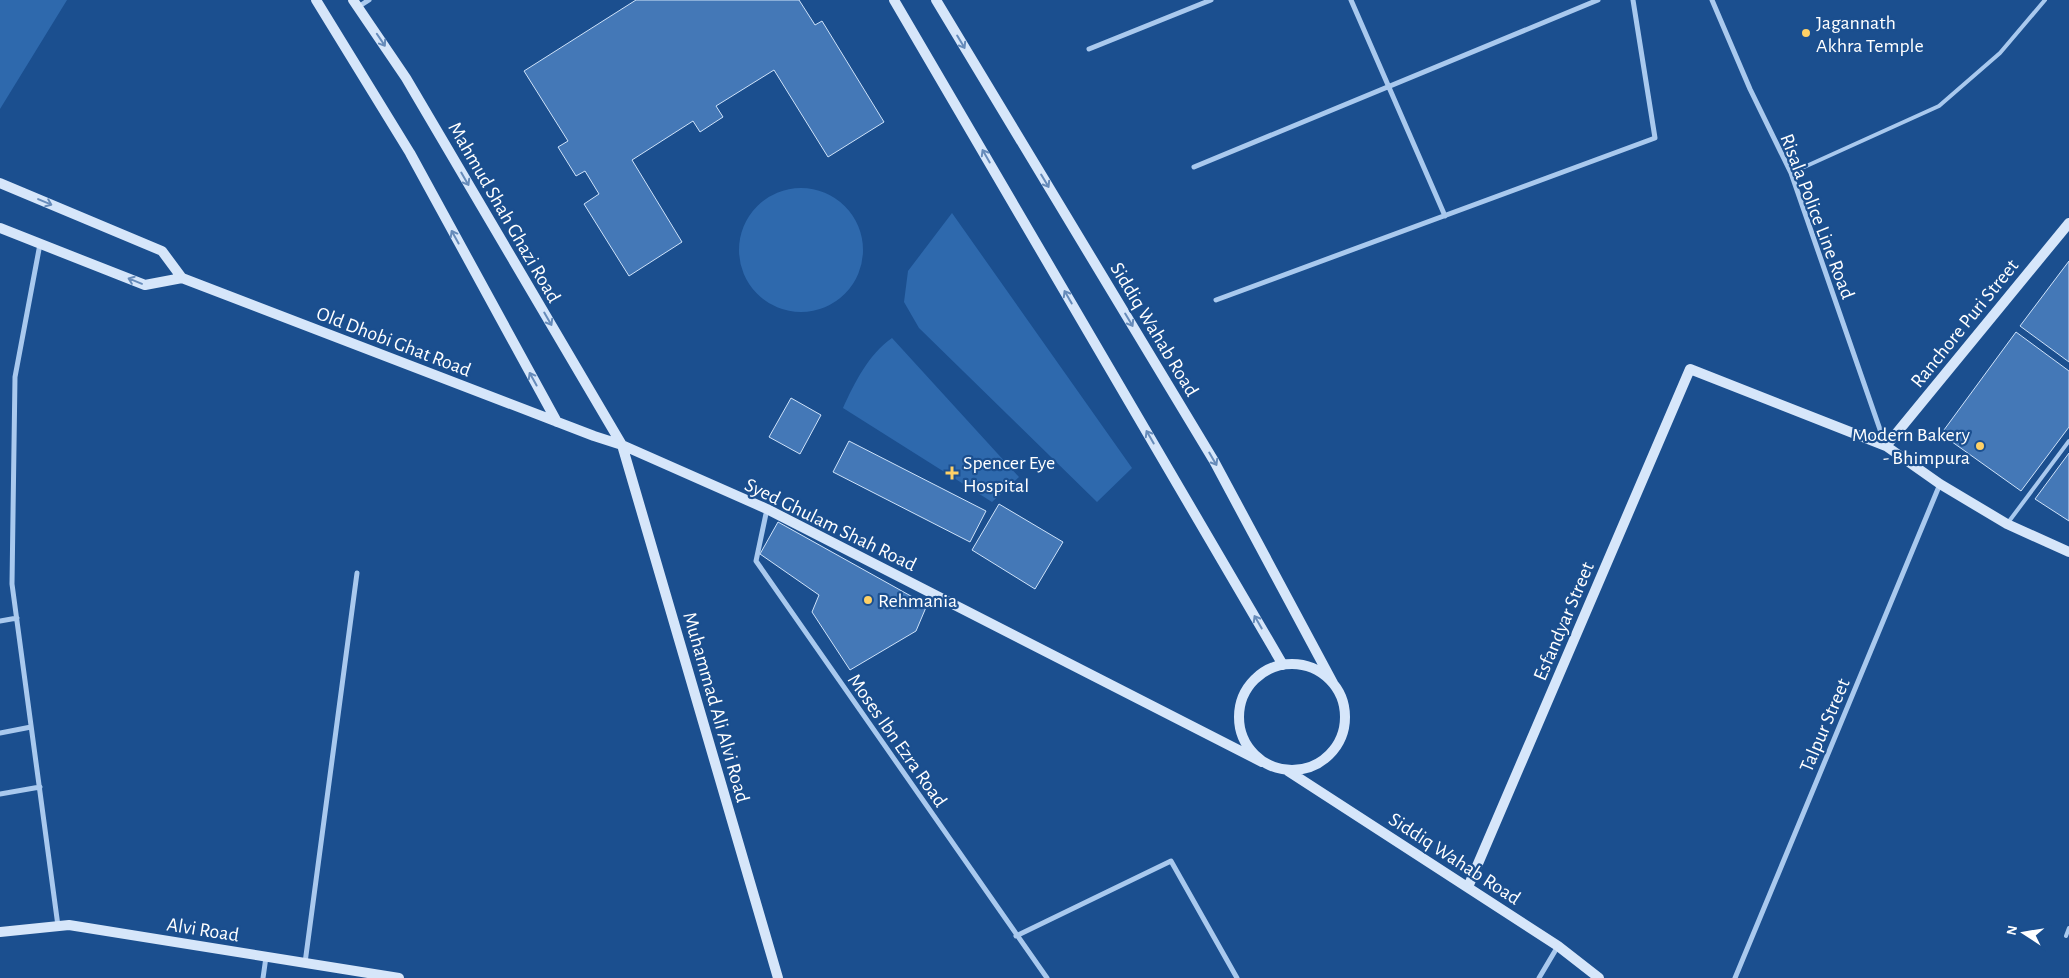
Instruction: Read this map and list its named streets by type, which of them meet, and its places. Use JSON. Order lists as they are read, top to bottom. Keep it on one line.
{"streets":{"main road":["Mahmud Shah Ghazi Road","Ranchore Puri Street","Siddiq Wahab Road","Old Dhobi Ghat Road","Syed Ghulam Shah Road","Esfandyar Street","Muhammad Ali Alvi Road","Alvi Road"],"street":["Risala Police Line Road","Talpur Street","Moses Ibn Ezra Road"]},"crossings":[["Mahmud Shah Ghazi Road","Syed Ghulam Shah Road"],["Mahmud Shah Ghazi Road","Muhammad Ali Alvi Road"],["Risala Police Line Road","Ranchore Puri Street"],["Risala Police Line Road","Esfandyar Street"],["Ranchore Puri Street","Esfandyar Street"],["Siddiq Wahab Road","Syed Ghulam Shah Road"],["Siddiq Wahab Road","Esfandyar Street"],["Old Dhobi Ghat Road","Syed Ghulam Shah Road"],["Syed Ghulam Shah Road","Muhammad Ali Alvi Road"],["Syed Ghulam Shah Road","Moses Ibn Ezra Road"]],"places":{"other":["Jagannath Akhra Temple","Modern Bakery - Bhimpura","Rehmania"],"health":["Spencer Eye Hospital"]},"north":"left"}
